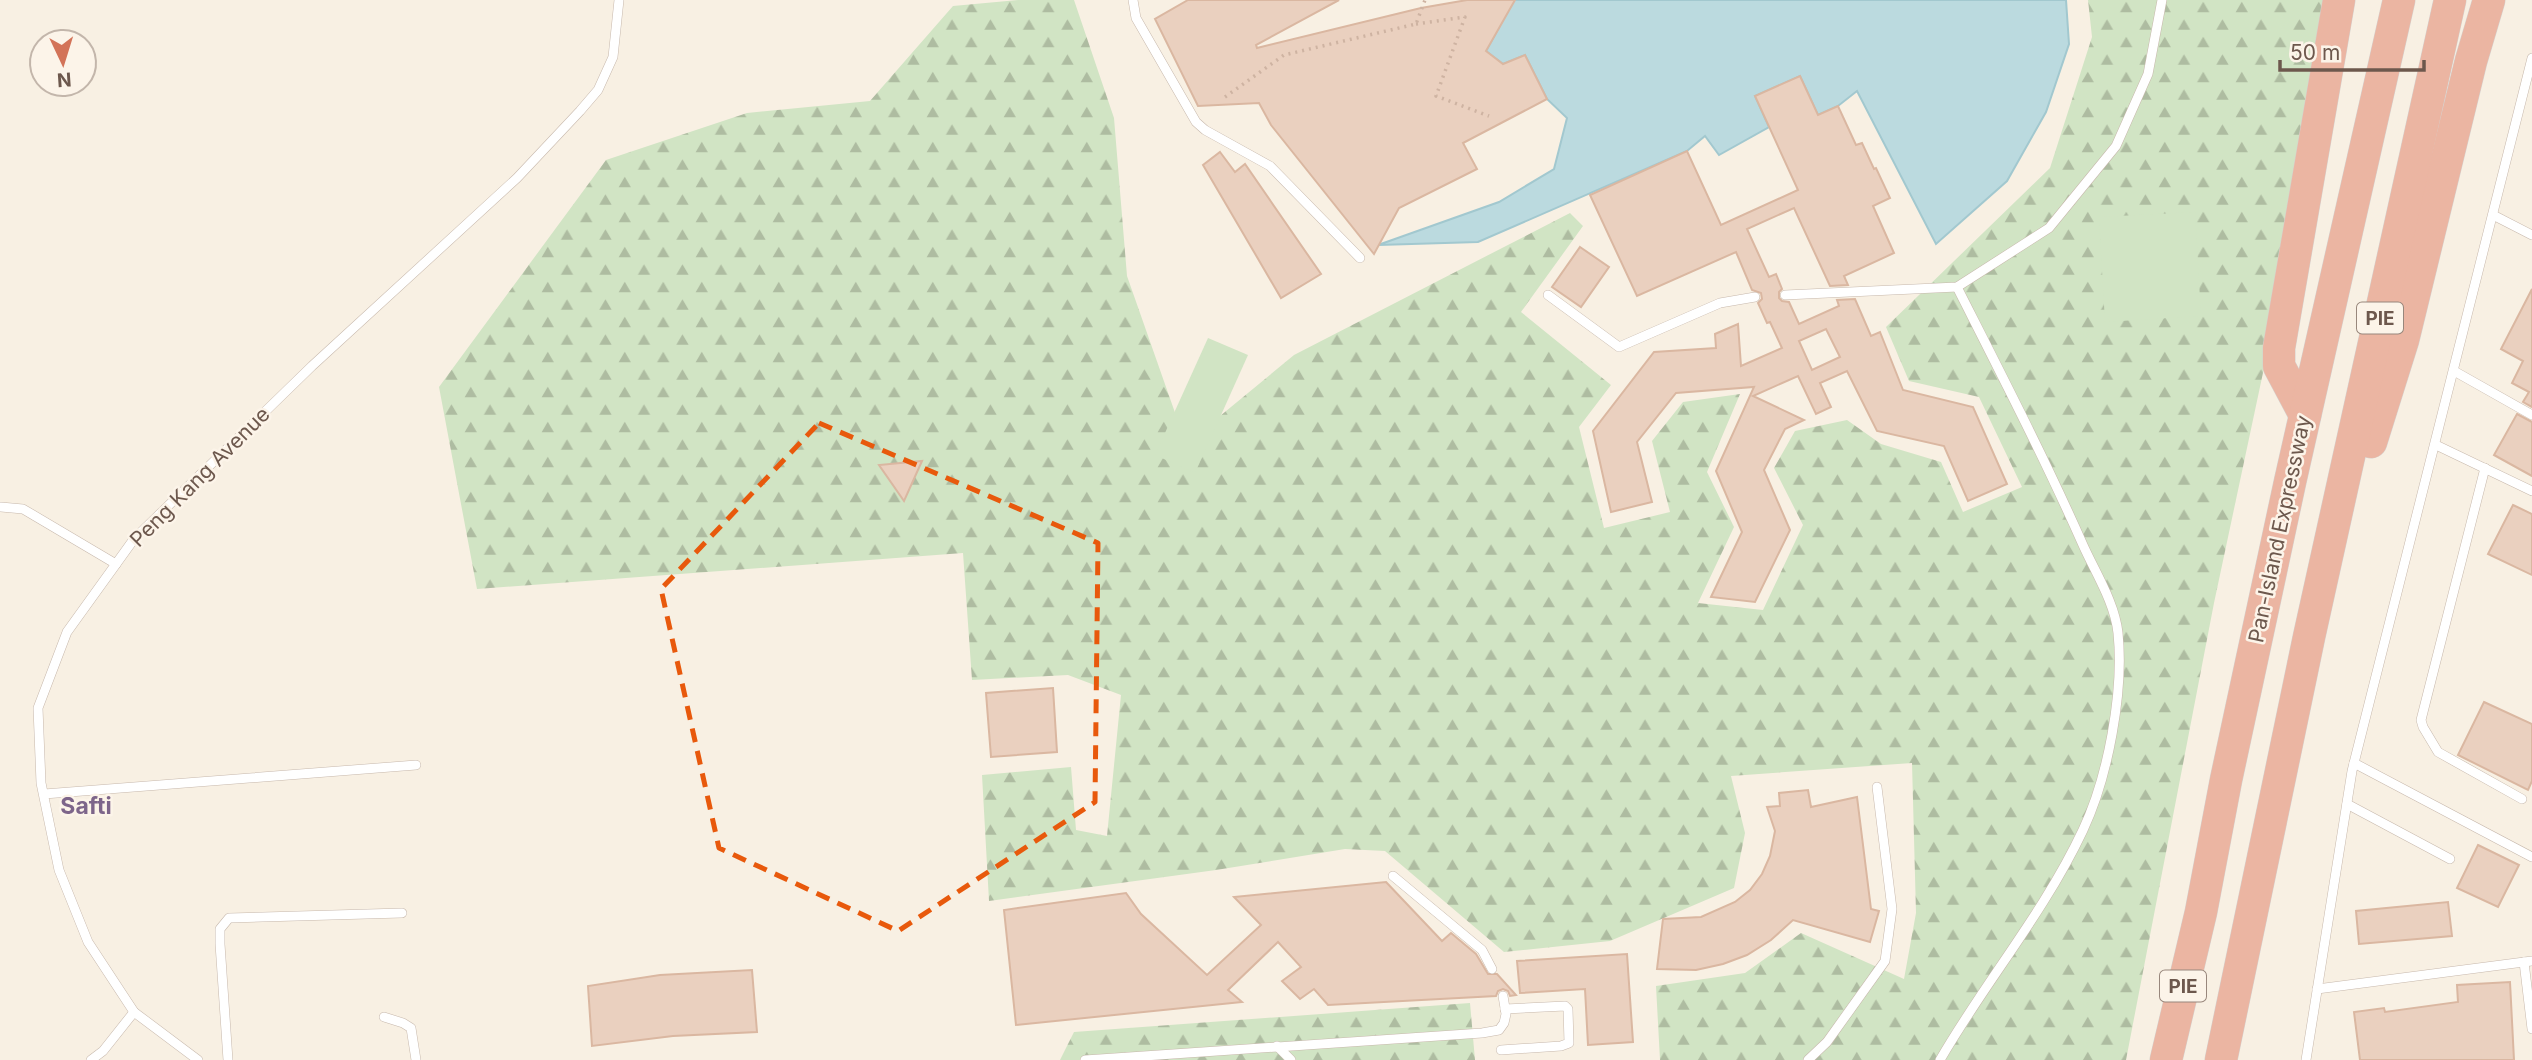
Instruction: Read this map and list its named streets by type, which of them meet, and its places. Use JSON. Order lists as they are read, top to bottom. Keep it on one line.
{"streets":{"highway":["PIE","Pan-Island Expressway"],"lane":["Peng Kang Avenue"]},"districts":["Safti"],"scale_bar":"50 m","north":"bottom"}
